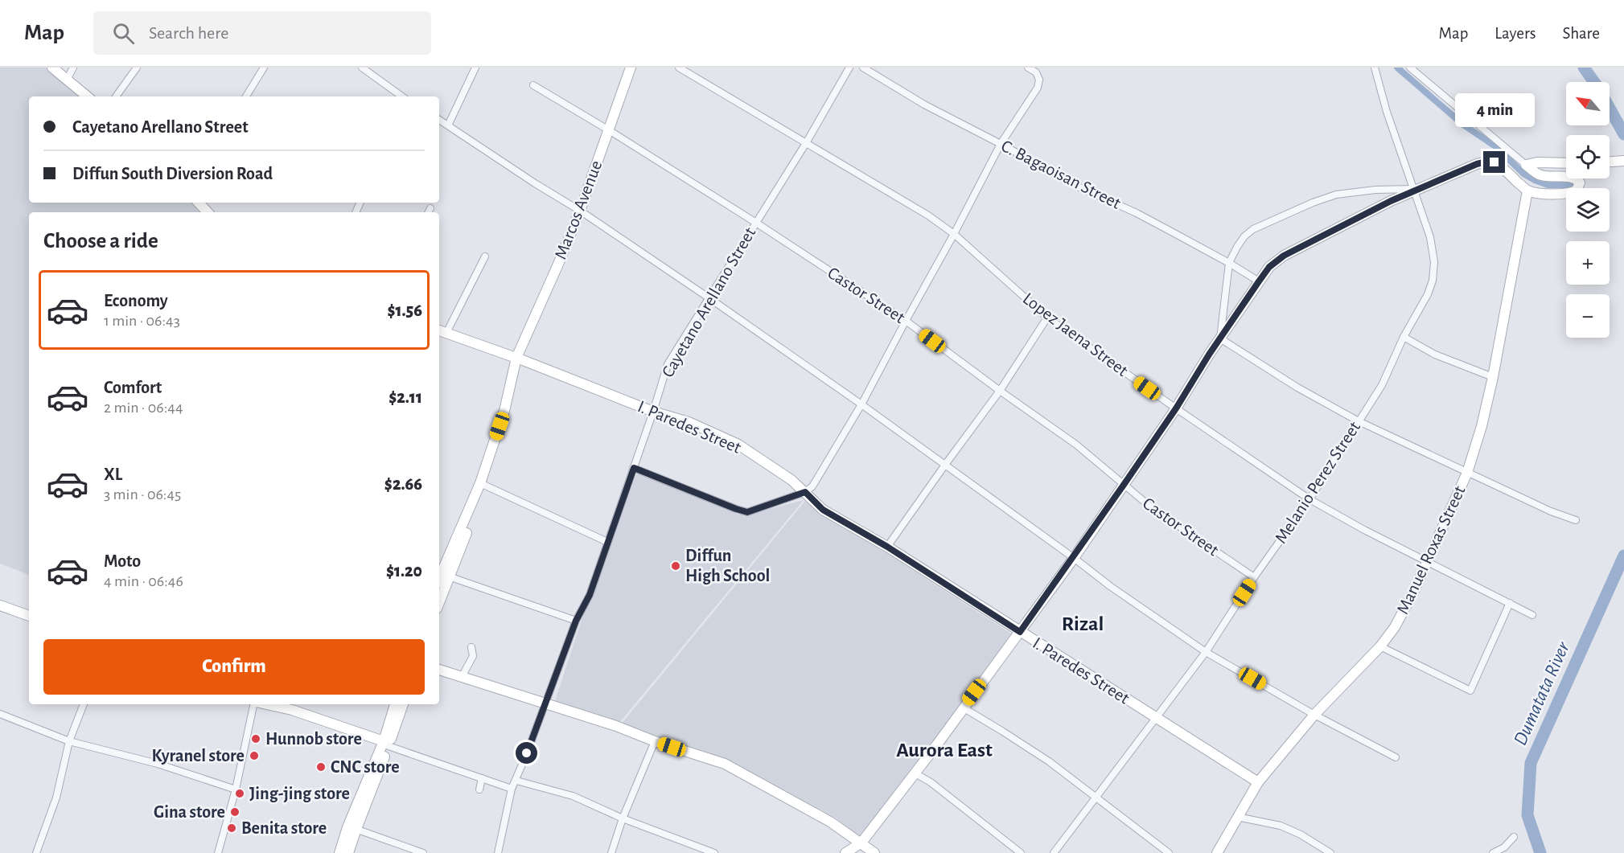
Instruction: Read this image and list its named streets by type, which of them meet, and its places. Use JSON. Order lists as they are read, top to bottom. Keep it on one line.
{"streets":{"street":["C. Bagaoisan Street","Marcos Avenue","Castor Street","Cayetano Arellano Street","Lopez Jaena Street","I. Paredes Street","Melanio Perez Street","Manuel Roxas Street"]},"crossings":[["Marcos Avenue","Castor Street"],["Marcos Avenue","I. Paredes Street"],["Castor Street","Cayetano Arellano Street"],["Castor Street","Melanio Perez Street"],["Cayetano Arellano Street","Lopez Jaena Street"],["Cayetano Arellano Street","I. Paredes Street"],["Lopez Jaena Street","Melanio Perez Street"],["Lopez Jaena Street","Manuel Roxas Street"],["I. Paredes Street","Melanio Perez Street"],["I. Paredes Street","Manuel Roxas Street"]],"districts":["Rizal","Aurora East"],"water":["Dumatata River"],"places":["Diffun High School","Hunnob store","Kyranel store","CNC store","Jing-jing store","Gina store","Benita store"],"north":"top left","page":{"header":"Map","search":"Search here","nav":["Map","Layers","Share"],"map_buttons":["+","−"],"bubble":"4 min","banner":["Cayetano Arellano Street","Diffun South Diversion Road"],"heading":"Choose a ride","list":[{"name":"Economy","note":"1 min · 06:43","value":"$1.56"},{"name":"Comfort","note":"2 min · 06:44","value":"$2.11"},{"name":"XL","note":"3 min · 06:45","value":"$2.66"},{"name":"Moto","note":"4 min · 06:46","value":"$1.20"}],"buttons":"Confirm"}}
